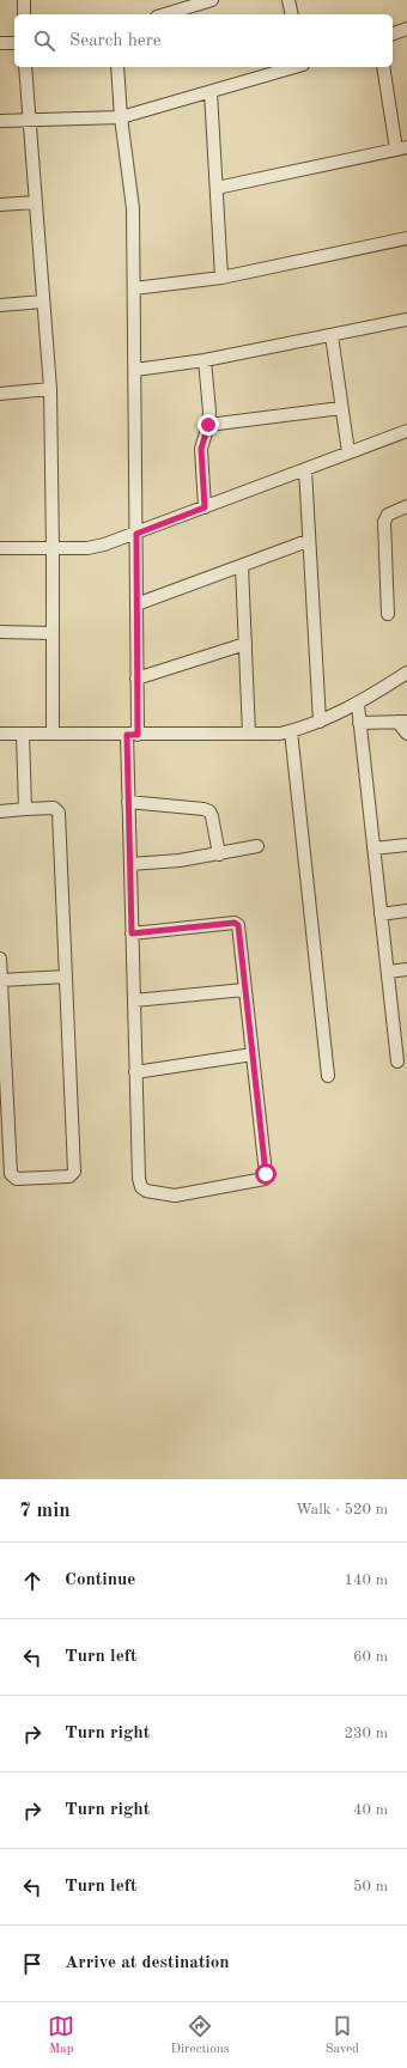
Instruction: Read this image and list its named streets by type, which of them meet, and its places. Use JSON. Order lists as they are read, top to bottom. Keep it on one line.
{"page":{"search":"Search here","heading":["7 min","Walk · 520 m"],"list":[["Continue","140 m"],["Turn left","60 m"],["Turn right","230 m"],["Turn right","40 m"],["Turn left","50 m"],"Arrive at destination"],"nav":["Map","Directions","Saved"]}}
